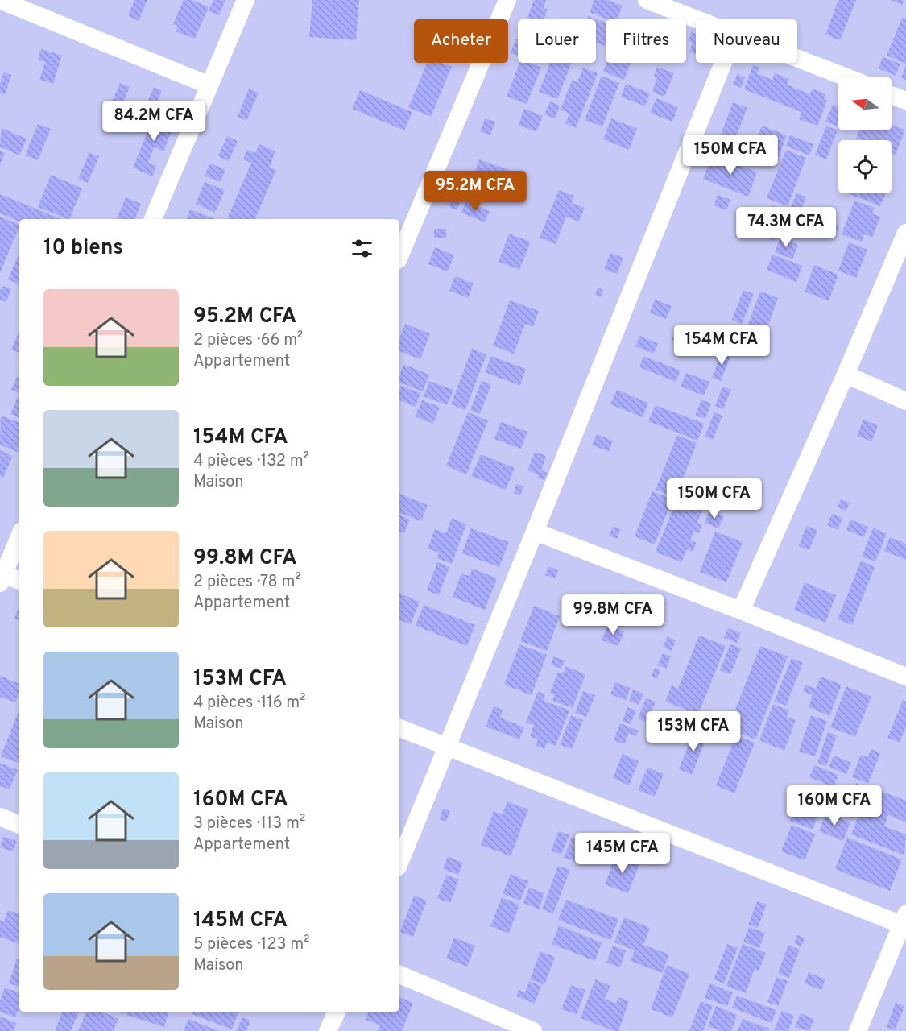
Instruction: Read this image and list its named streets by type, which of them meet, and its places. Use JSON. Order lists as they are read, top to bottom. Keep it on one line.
{"north":"left","page":{"chip":["Acheter","Louer","Filtres","Nouveau"],"price":["84.2M CFA","150M CFA","95.2M CFA","74.3M CFA","154M CFA","150M CFA","99.8M CFA","153M CFA","160M CFA","145M CFA"],"heading":"10 biens","list":[{"name":"95.2M CFA","note":"2 pièces · 66 m² · Appartement"},{"name":"154M CFA","note":"4 pièces · 132 m² · Maison"},{"name":"99.8M CFA","note":"2 pièces · 78 m² · Appartement"},{"name":"153M CFA","note":"4 pièces · 116 m² · Maison"},{"name":"160M CFA","note":"3 pièces · 113 m² · Appartement"},{"name":"145M CFA","note":"5 pièces · 123 m² · Maison"}]}}
